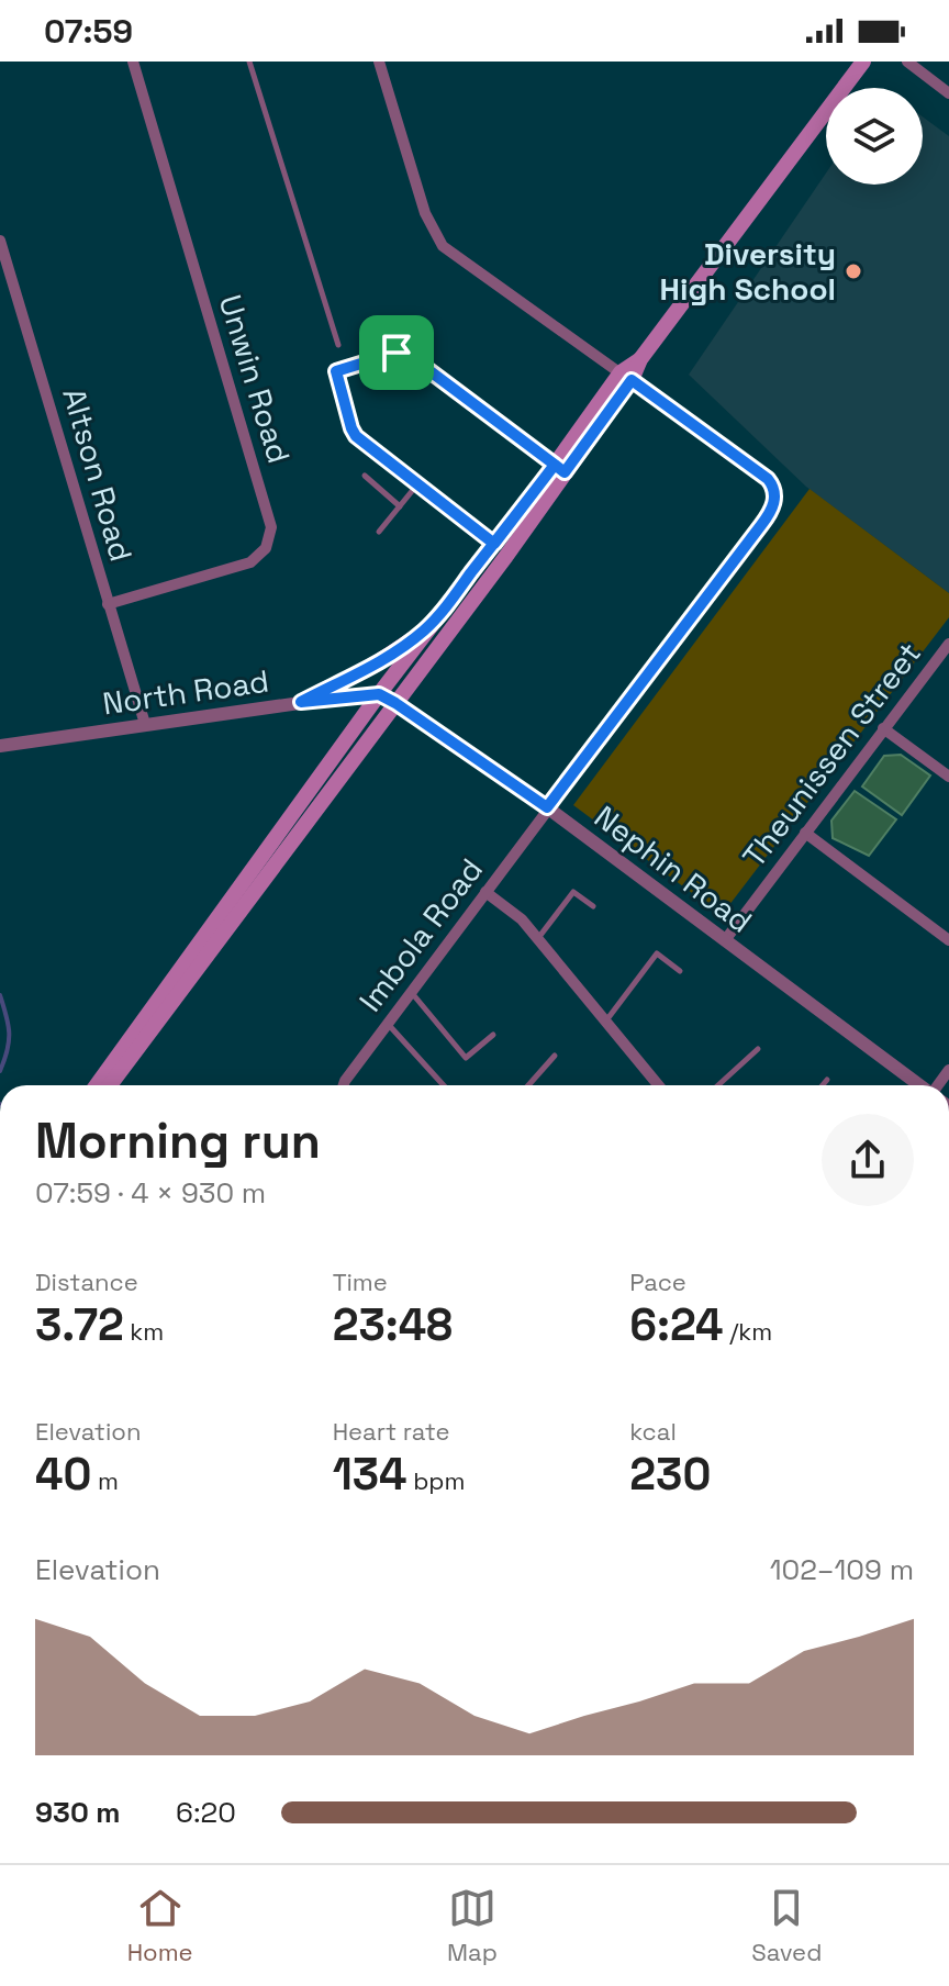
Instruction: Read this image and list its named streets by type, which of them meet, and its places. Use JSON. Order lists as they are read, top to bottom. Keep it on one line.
{"streets":{"street":["Unwin Road","Altson Road","North Road","Theunissen Street","Nephin Road","Imbola Road"]},"crossings":[["Unwin Road","Altson Road"],["Altson Road","North Road"],["North Road","Nephin Road"],["Theunissen Street","Nephin Road"],["Nephin Road","Imbola Road"]],"places":["Diversity High School"],"page":{"status":"07:59","heading":["Morning run","07:59 · 4 × 930 m"],"stats":[["Distance","3.72 km"],["Time","23:48"],["Pace","6:24 /km"],["Elevation","40 m"],["Heart rate","134 bpm"],["kcal","230"]],"chart":["Elevation","102–109 m"],"list":[{"name":"930 m","note":"6:20"}],"tabs":["Home","Map","Saved"]}}
